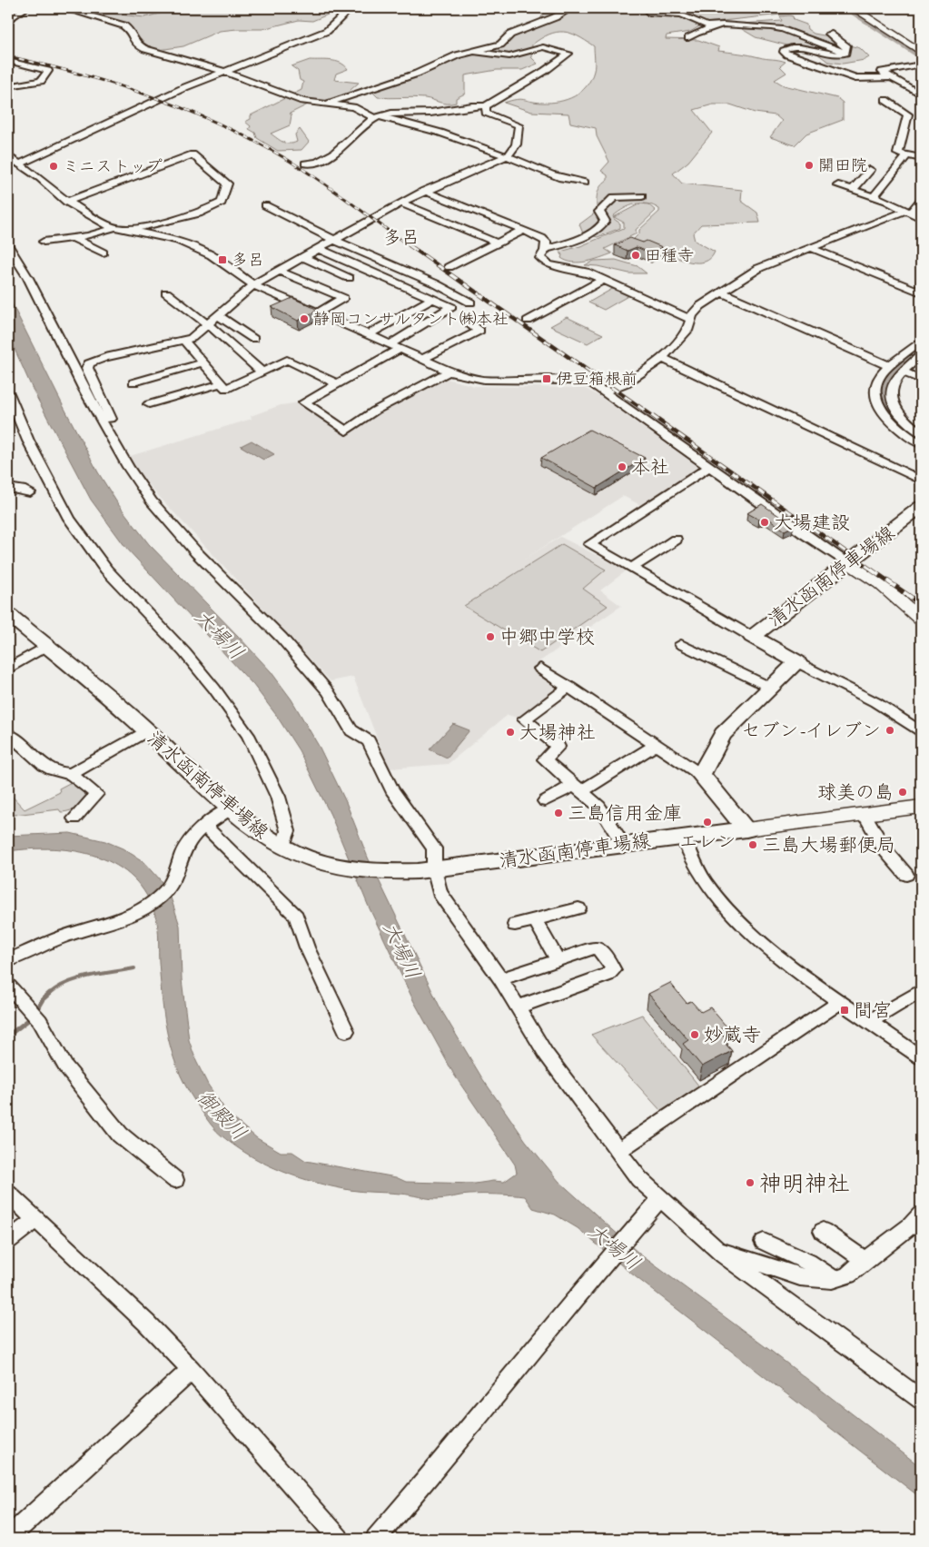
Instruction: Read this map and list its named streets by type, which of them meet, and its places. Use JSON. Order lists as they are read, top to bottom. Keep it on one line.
{"streets":{"main road":["清水函南停車場線"]},"districts":["多呂"],"water":["大場川","御殿川"],"places":{"other":["開田院","ミニストップ","田種寺","静岡コンサルタント㈱本社","本社","大場建設","中郷中学校","セブン-イレブン","大場神社","球美の島","三島信用金庫","エレン","三島大場郵便局","妙蔵寺","神明神社"],"transit":["多呂","伊豆箱根前","間宮"]}}
